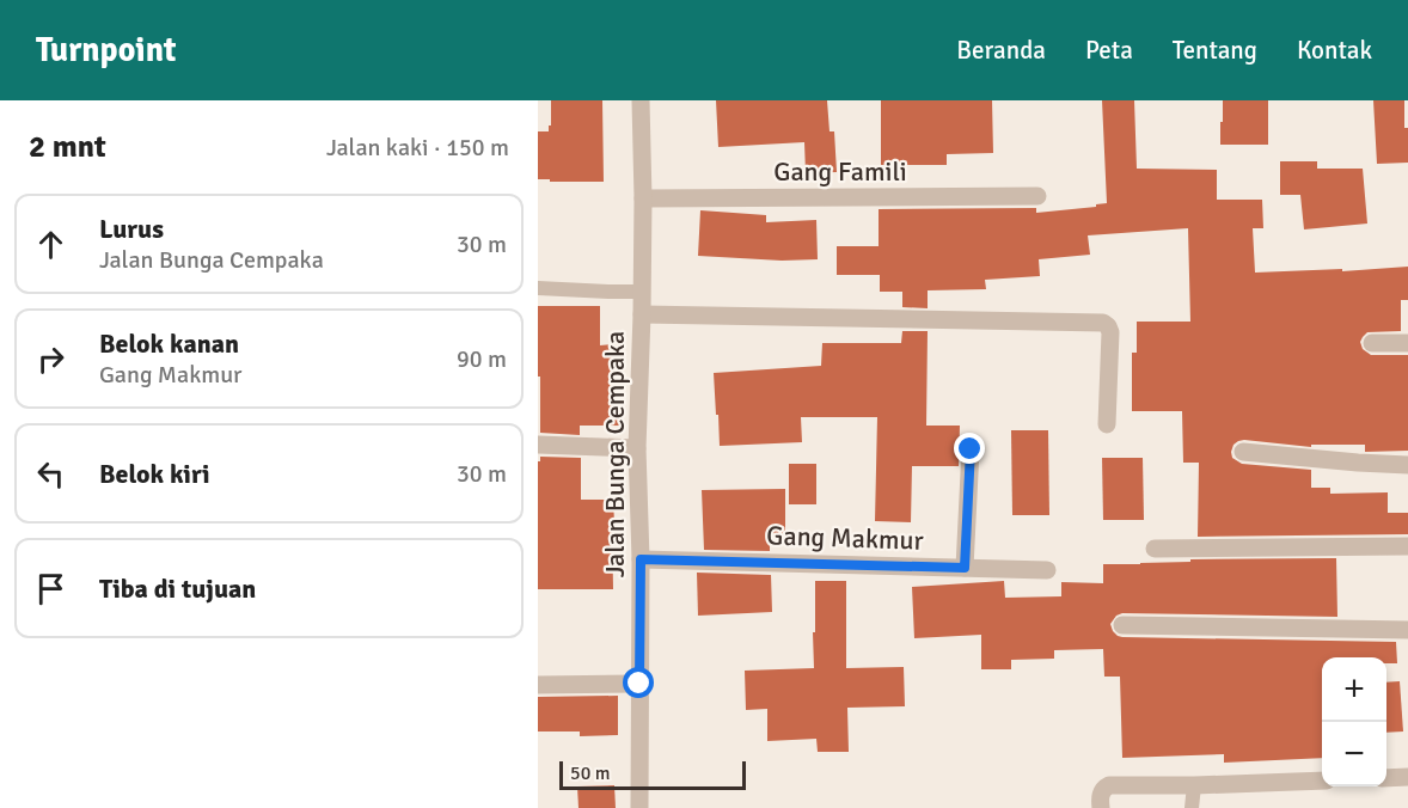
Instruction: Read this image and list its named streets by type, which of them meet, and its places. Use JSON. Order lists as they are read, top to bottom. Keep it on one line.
{"streets":{"street":["Gang Famili","Jalan Bunga Cempaka","Gang Makmur"]},"crossings":[["Gang Famili","Jalan Bunga Cempaka"],["Jalan Bunga Cempaka","Gang Makmur"]],"scale_bar":"50 m","page":{"header":"Turnpoint","nav":["Beranda","Peta","Tentang","Kontak"],"heading":["2 mnt","Jalan kaki · 150 m"],"list":[["Lurus","Jalan Bunga Cempaka","30 m"],["Belok kanan","Gang Makmur","90 m"],["Belok kiri","30 m"],"Tiba di tujuan"],"map_buttons":["+","−"],"scale":"50 m"}}
